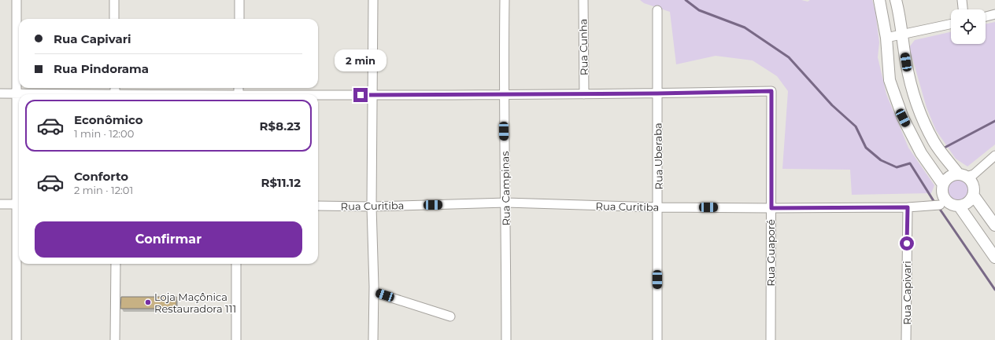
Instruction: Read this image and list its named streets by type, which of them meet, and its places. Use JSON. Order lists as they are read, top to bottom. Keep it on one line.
{"streets":{"street":["Rua Cunha","Rua Uberaba","Rua Campinas","Rua Curitiba","Rua Guaporé","Rua Capivari"]},"crossings":[["Rua Uberaba","Rua Curitiba"],["Rua Uberaba","Rua Guaporé"],["Rua Campinas","Rua Curitiba"],["Rua Curitiba","Rua Guaporé"],["Rua Curitiba","Rua Capivari"]],"places":["Loja Maçônica Restauradora 111"],"page":{"banner":["Rua Capivari","Rua Pindorama"],"bubble":"2 min","list":[{"name":"Econômico","note":"1 min · 12:00","value":"R$8.23"},{"name":"Conforto","note":"2 min · 12:01","value":"R$11.12"}],"buttons":"Confirmar"}}
